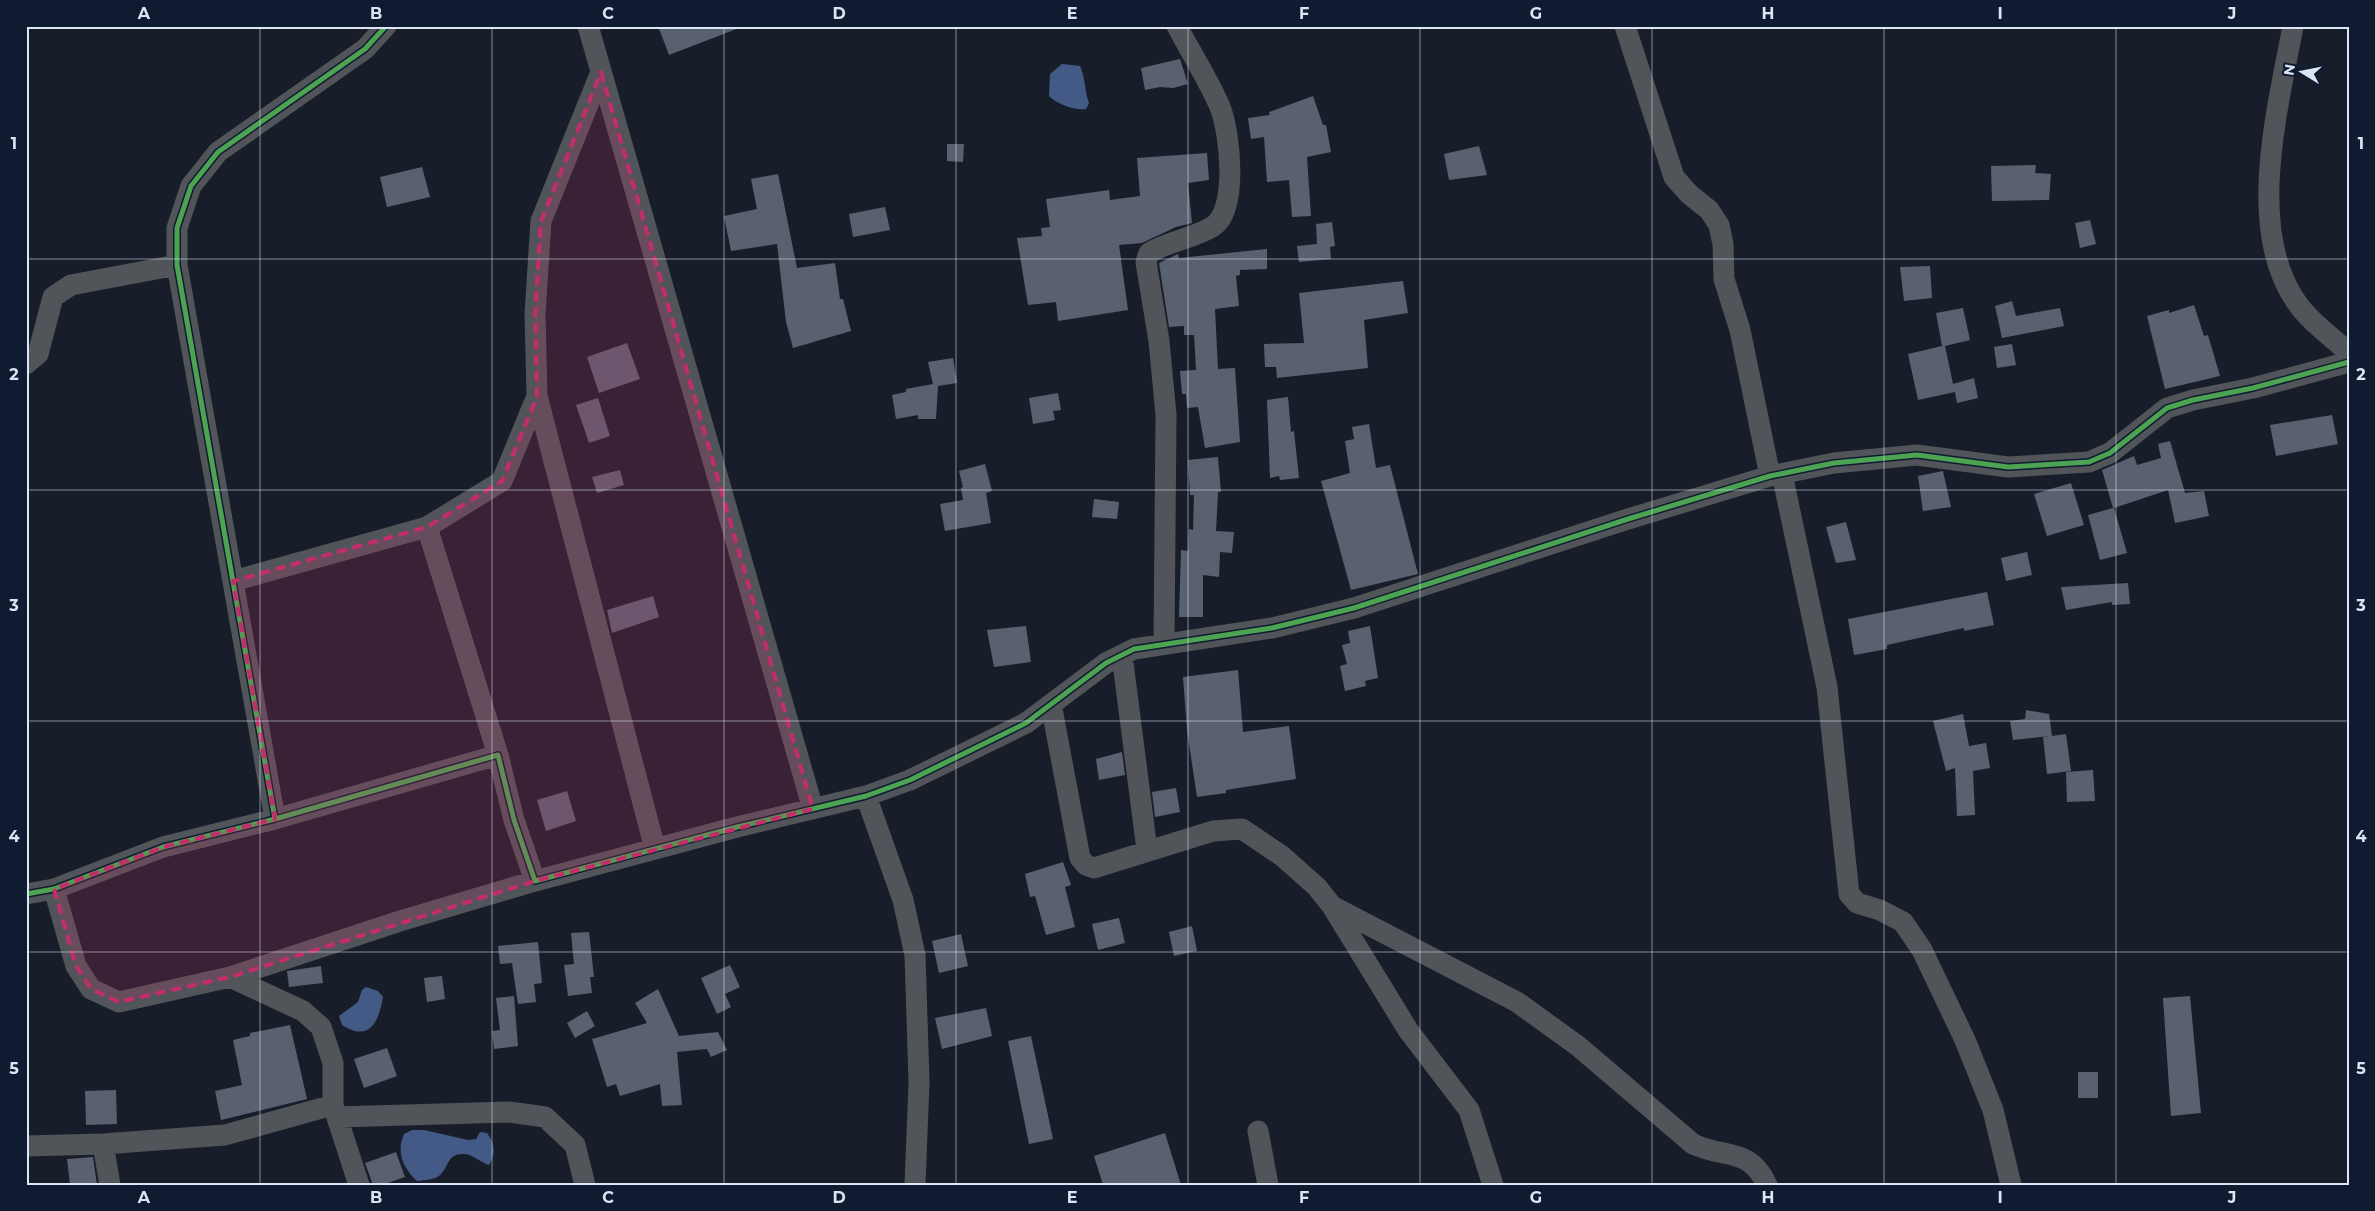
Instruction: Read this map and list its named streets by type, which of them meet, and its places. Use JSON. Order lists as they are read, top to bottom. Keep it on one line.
{"north":"left","grid":{"columns":["A","B","C","D","E","F","G","H","I","J"],"rows":["1","2","3","4","5"]}}
